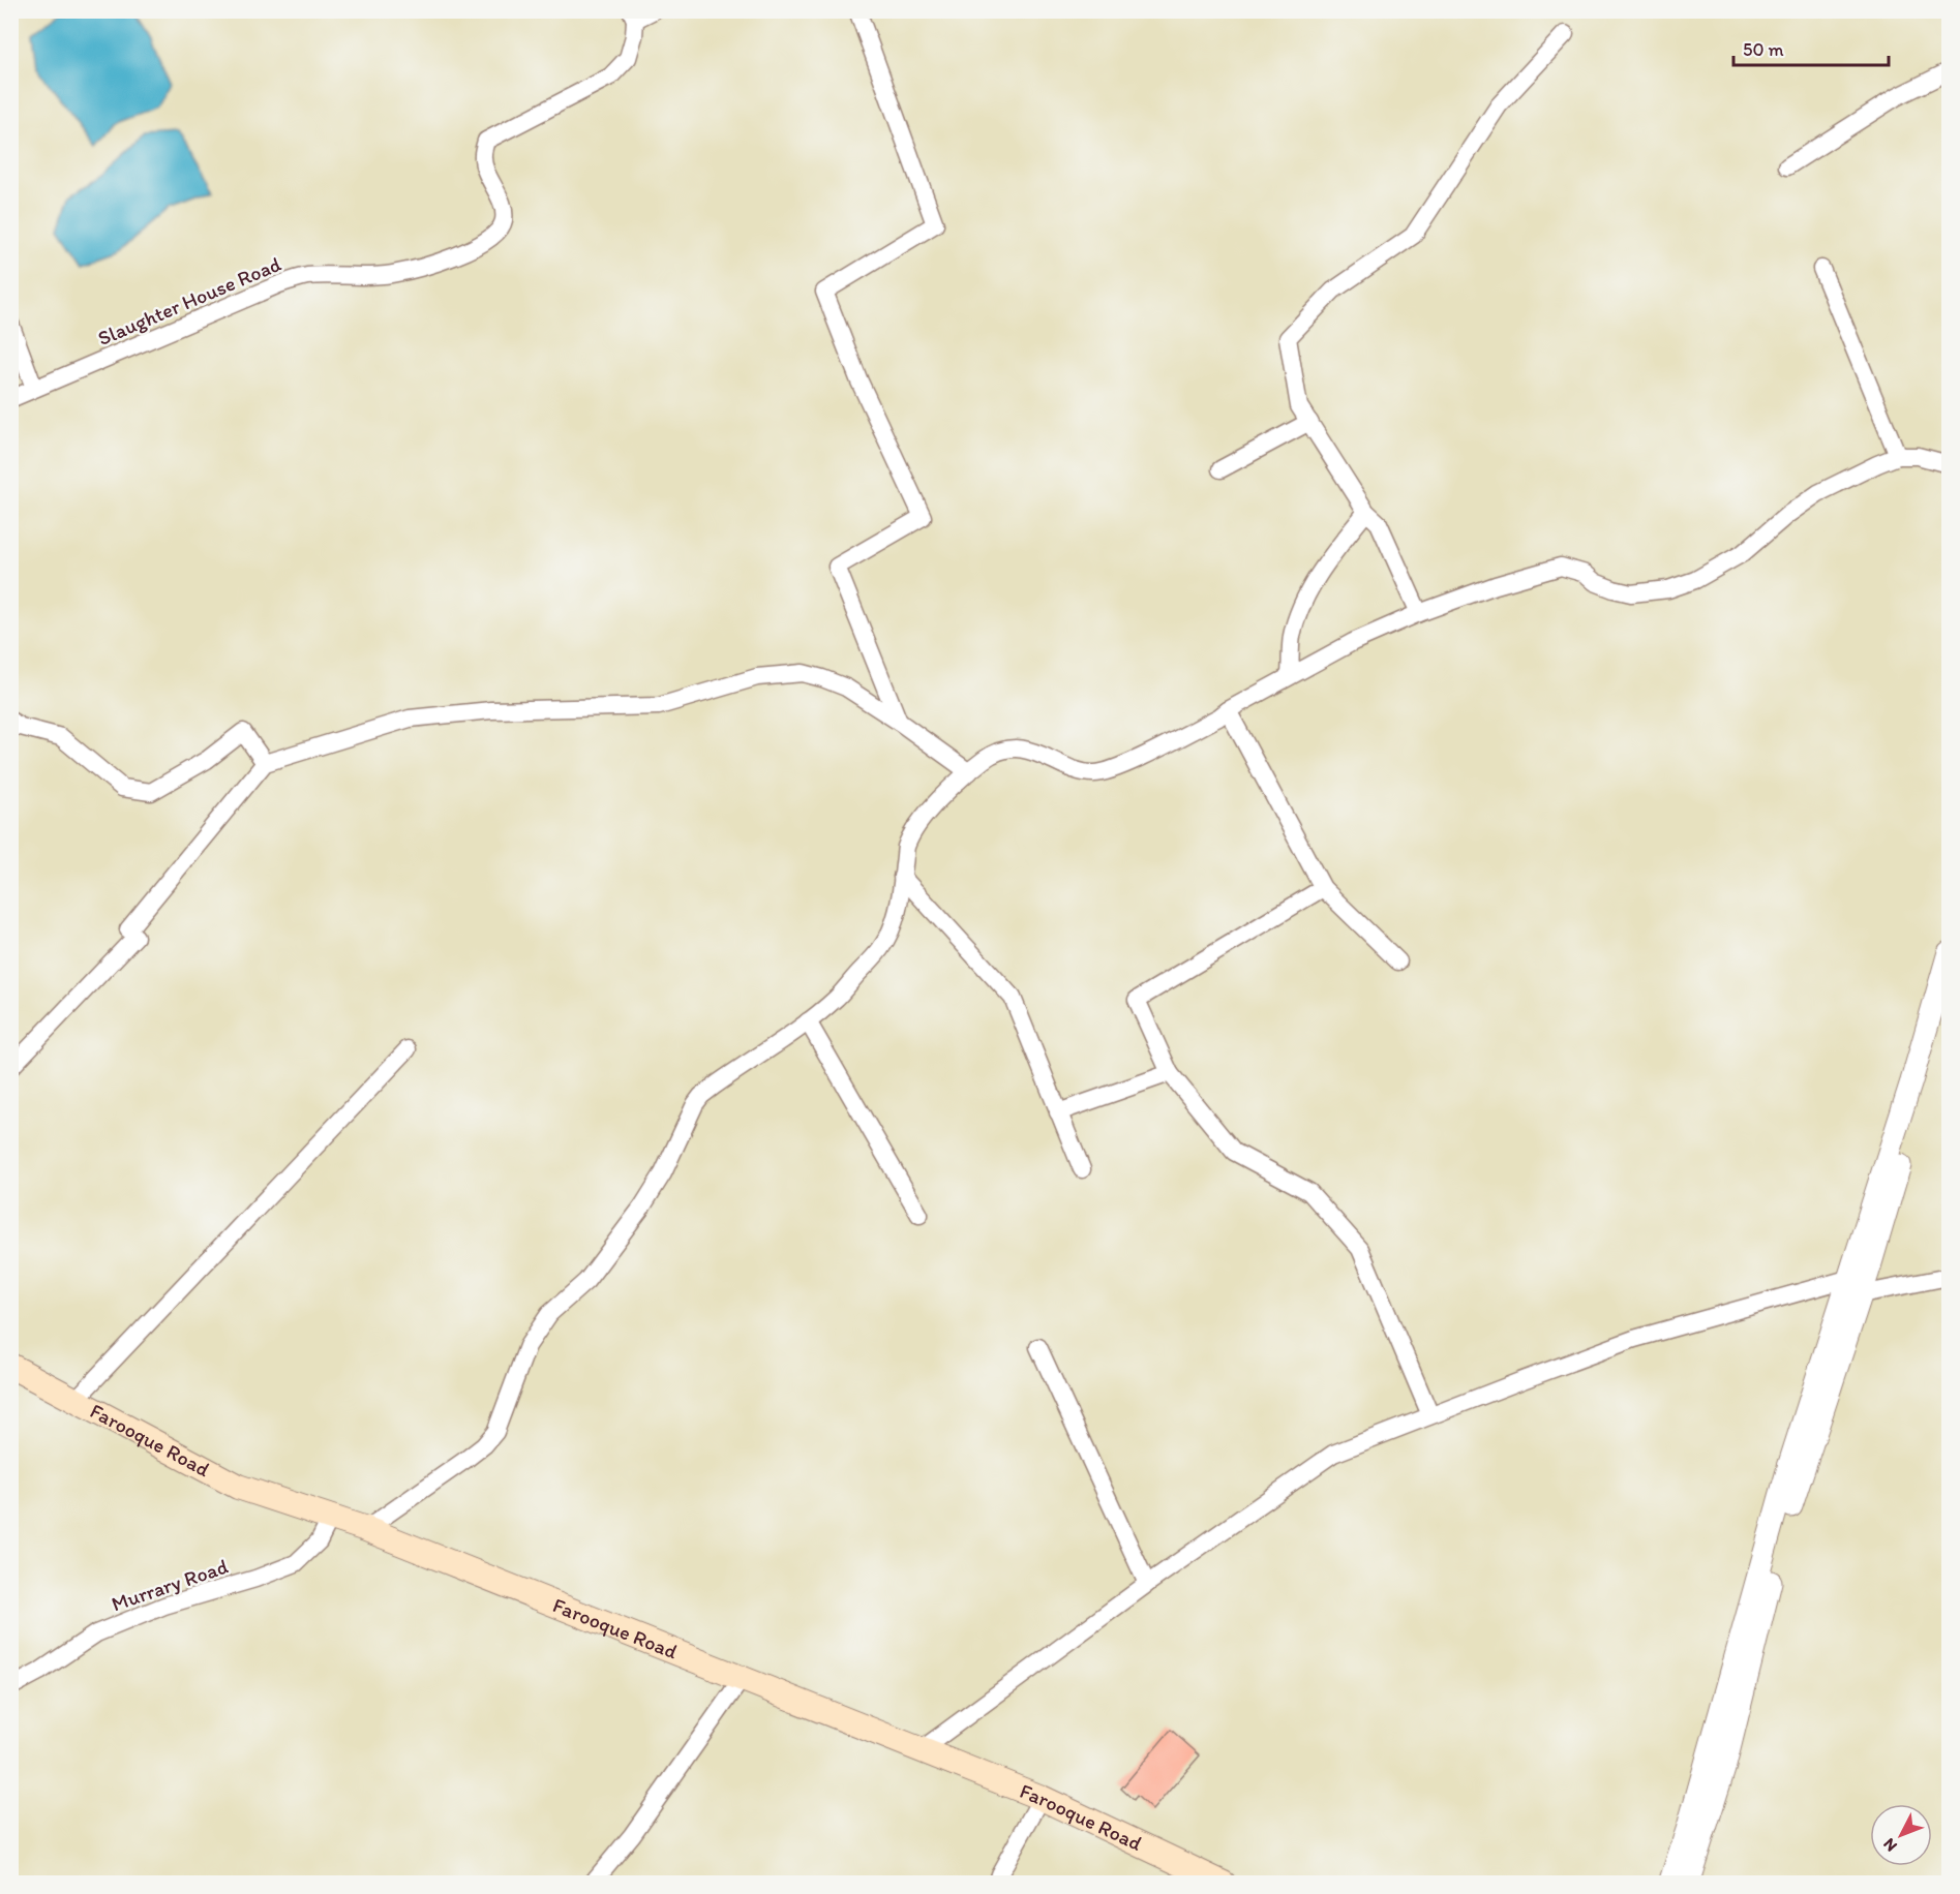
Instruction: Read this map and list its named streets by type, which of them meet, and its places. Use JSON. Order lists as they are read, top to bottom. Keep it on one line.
{"streets":{"main road":["Farooque Road"],"street":["Slaughter House Road","Murrary Road"]},"crossings":[["Farooque Road","Murrary Road"]],"scale_bar":"50 m","north":"bottom left"}
